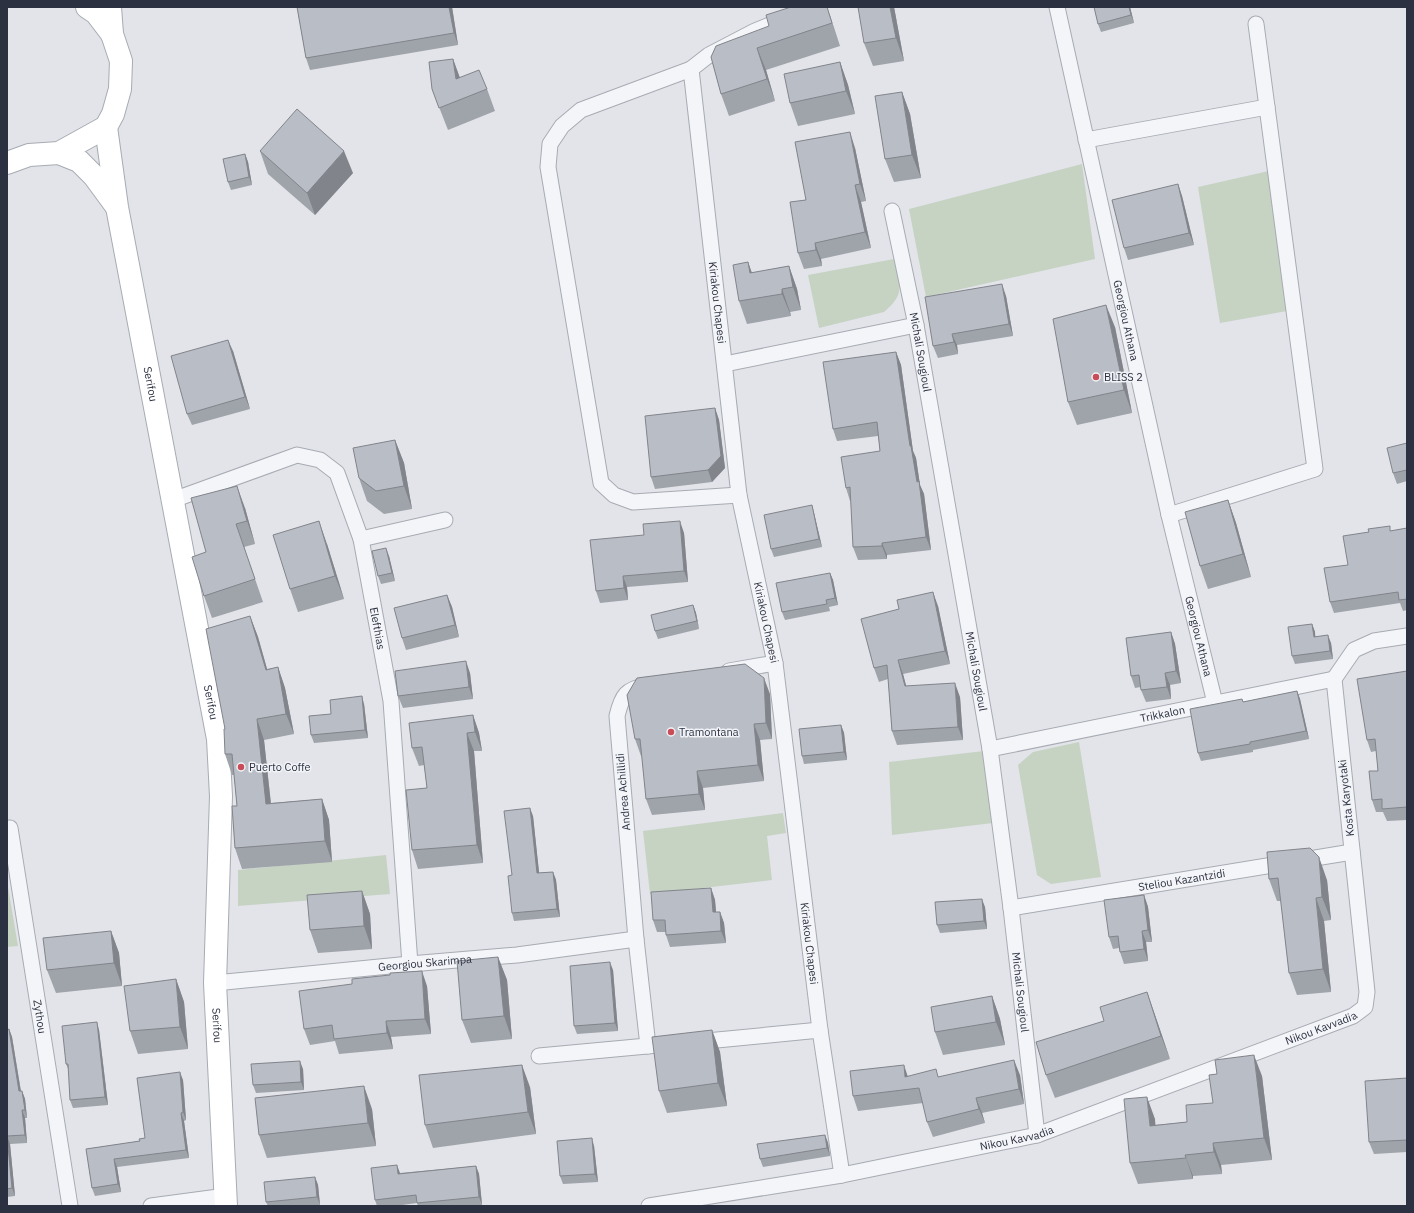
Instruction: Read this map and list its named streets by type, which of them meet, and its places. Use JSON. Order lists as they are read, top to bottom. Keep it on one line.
{"streets":{"street":["Kiriakou Chapesi","Georgiou Athana","Michali Sougioul","Serifou","Elefthias","Trikkalon","Andrea Achillidi","Kosta Karyotaki","Steliou Kazantzidi","Georgiou Skarimpa","Zythou","Nikou Kavvadia"]},"crossings":[["Kiriakou Chapesi","Nikou Kavvadia"],["Georgiou Athana","Trikkalon"],["Michali Sougioul","Trikkalon"],["Michali Sougioul","Steliou Kazantzidi"],["Michali Sougioul","Nikou Kavvadia"],["Serifou","Elefthias"],["Serifou","Georgiou Skarimpa"],["Elefthias","Georgiou Skarimpa"],["Trikkalon","Kosta Karyotaki"],["Andrea Achillidi","Georgiou Skarimpa"],["Kosta Karyotaki","Steliou Kazantzidi"],["Kosta Karyotaki","Nikou Kavvadia"]],"places":["BLISS 2","Tramontana","Puerto Coffe"]}
